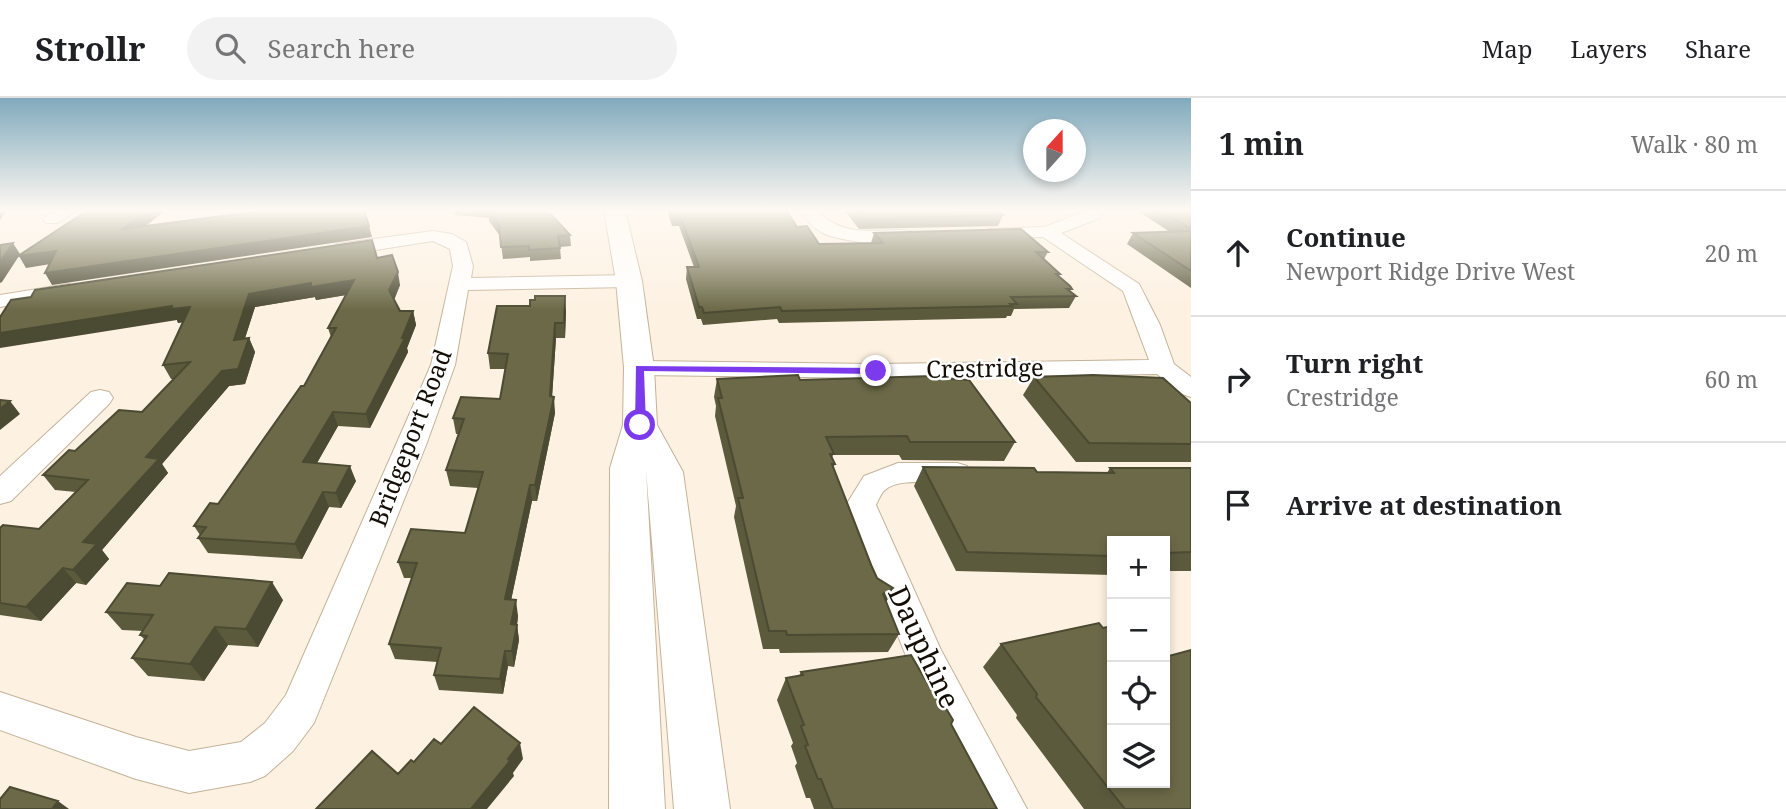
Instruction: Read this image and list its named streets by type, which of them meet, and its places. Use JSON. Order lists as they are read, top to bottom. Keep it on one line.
{"streets":{"street":["Crestridge","Bridgeport Road","Dauphine"]},"north":"top","page":{"header":"Strollr","search":"Search here","nav":["Map","Layers","Share"],"heading":["1 min","Walk · 80 m"],"list":[["Continue","Newport Ridge Drive West","20 m"],["Turn right","Crestridge","60 m"],"Arrive at destination"],"map_buttons":["+","−"]}}
